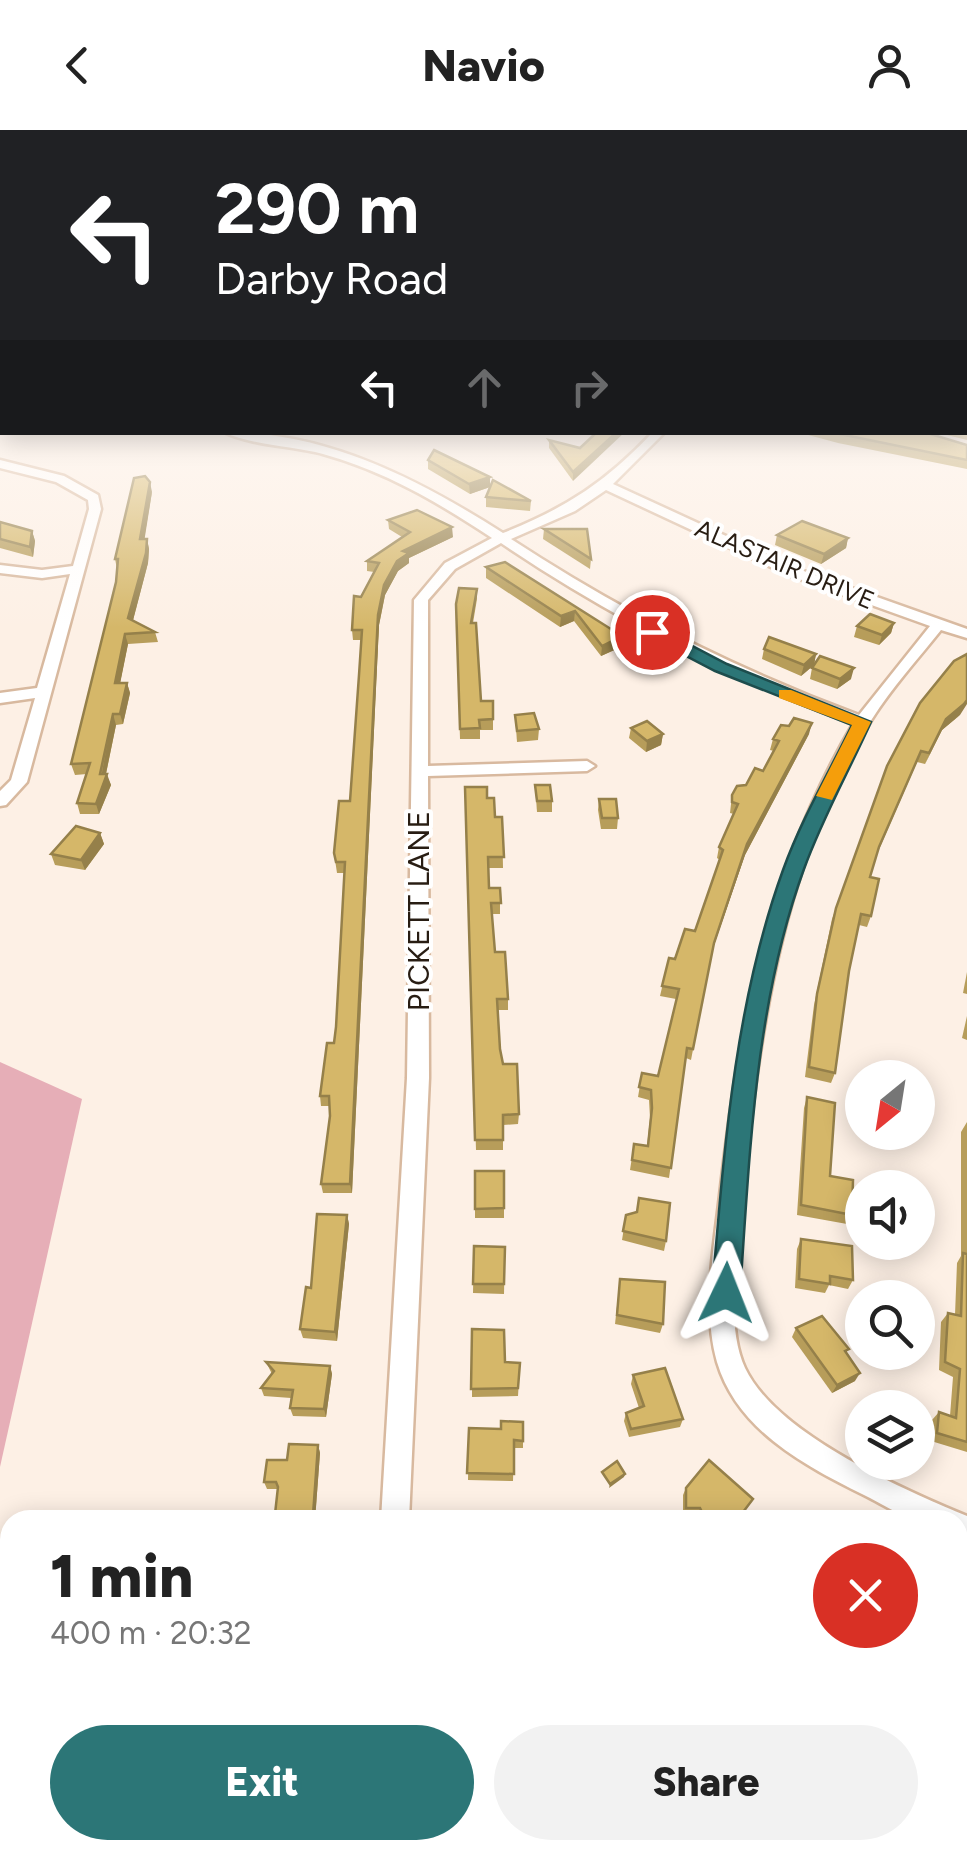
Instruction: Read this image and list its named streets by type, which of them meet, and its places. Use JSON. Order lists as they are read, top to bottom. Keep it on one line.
{"streets":{"street":["ALASTAIR DRIVE","PICKETT LANE"]},"crossings":[["ALASTAIR DRIVE","PICKETT LANE"]],"north":"bottom left","page":{"header":"Navio","turn":["290 m","Darby Road"],"heading":["1 min","400 m · 20:32"],"buttons":["Exit","Share"]}}
